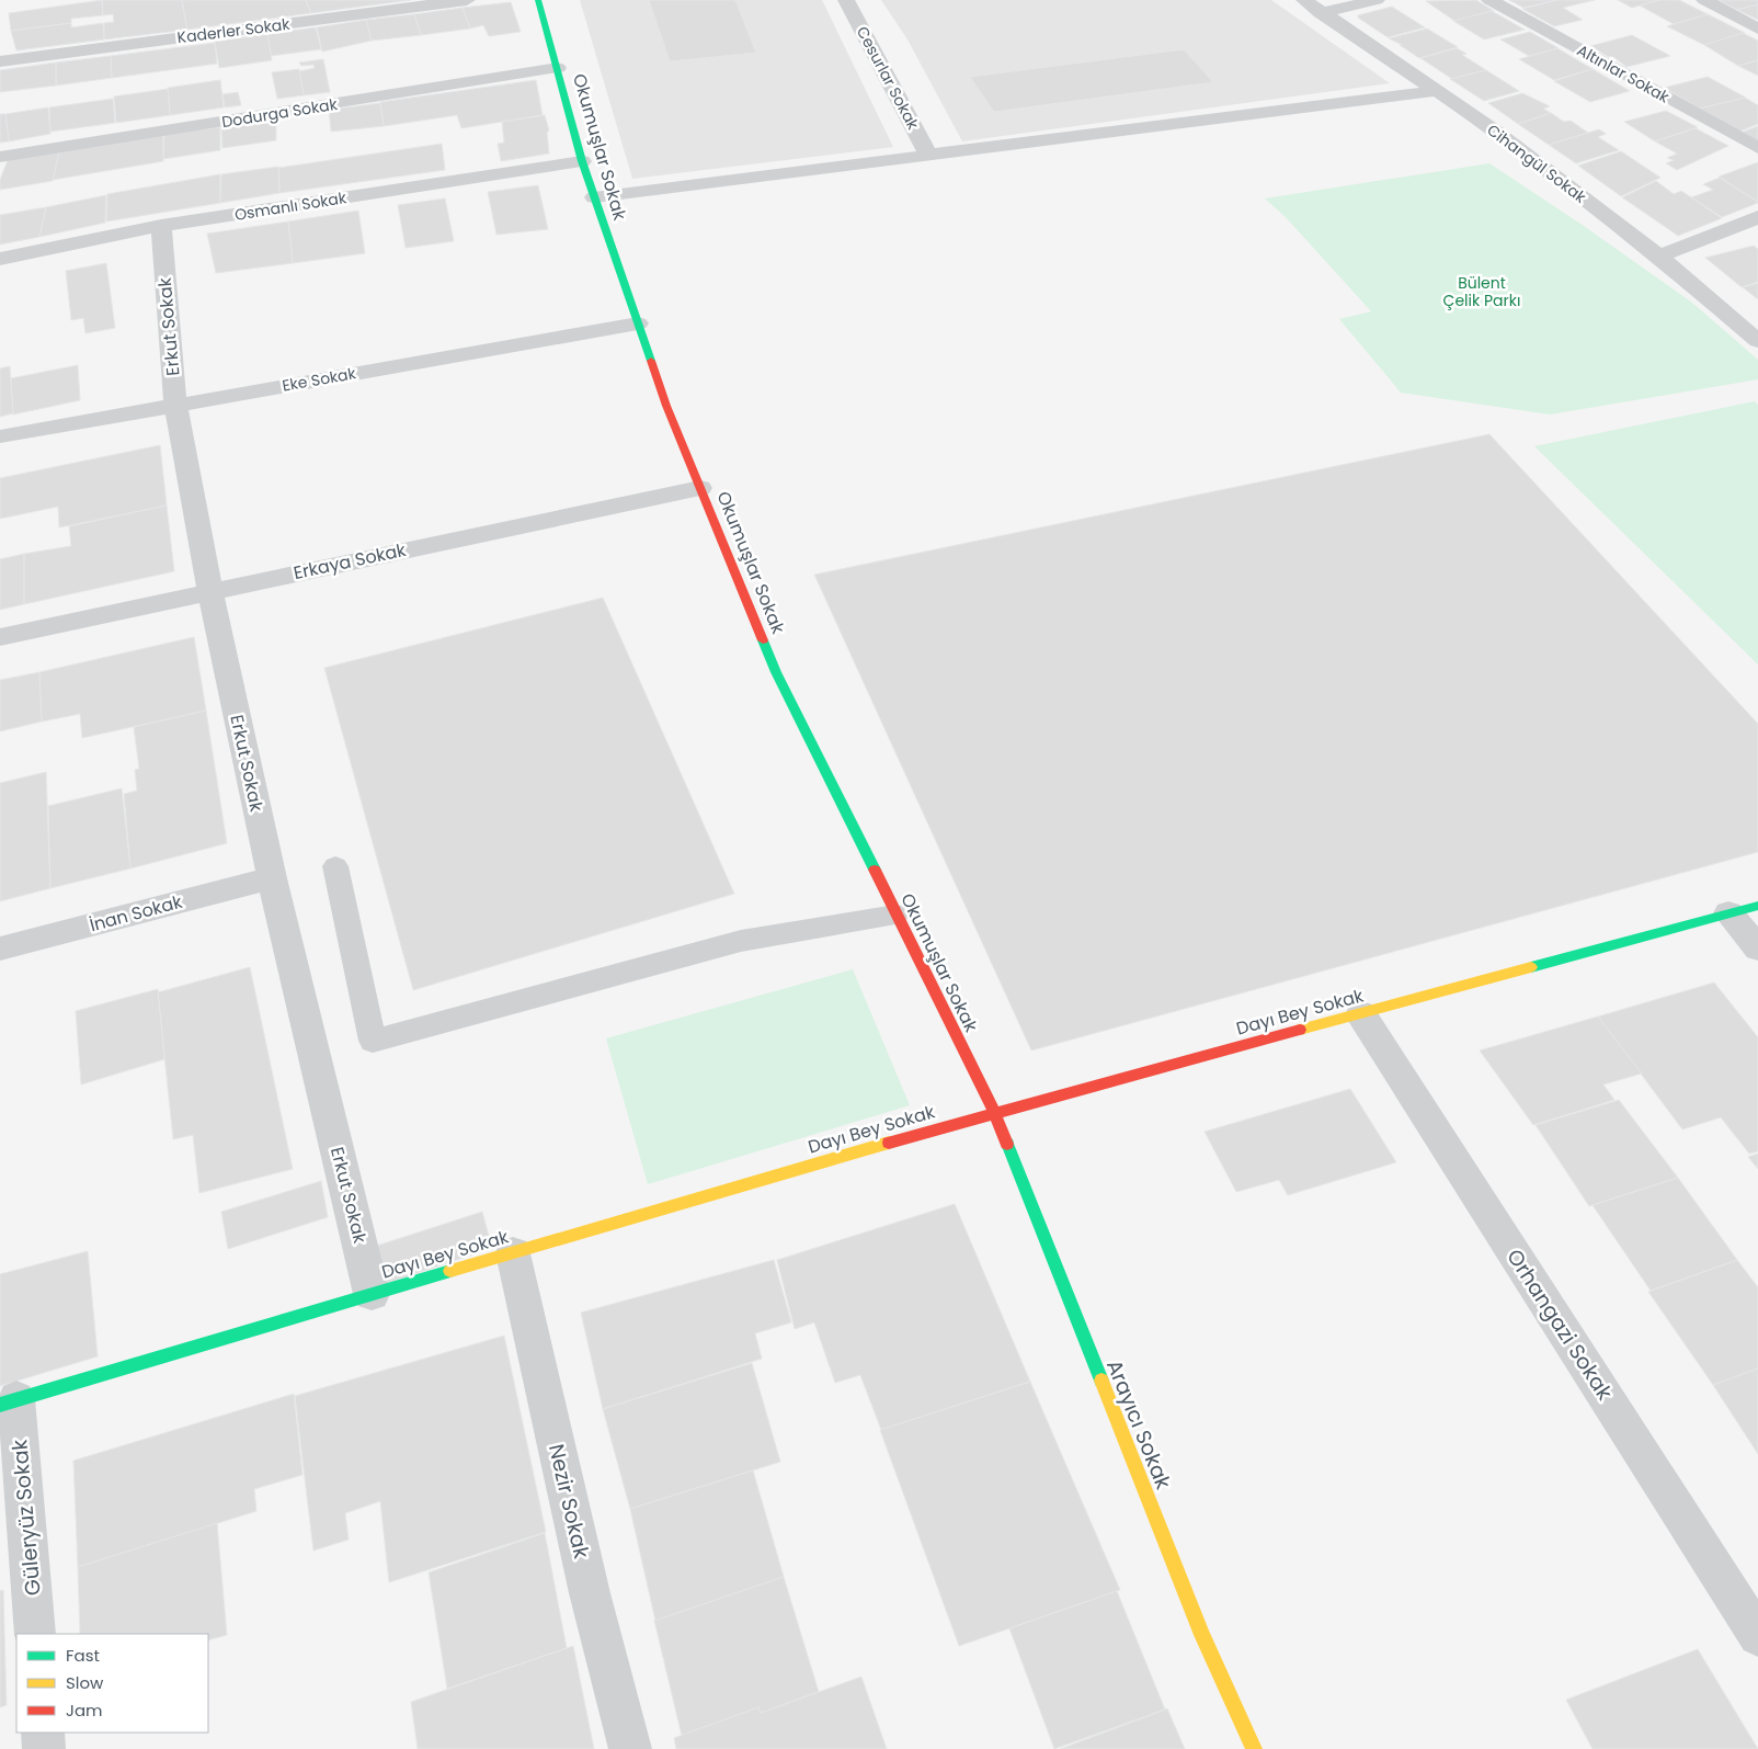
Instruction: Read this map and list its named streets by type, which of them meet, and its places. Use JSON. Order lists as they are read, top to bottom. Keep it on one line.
{"streets":{"street":["Kaderler Sokak","Altınlar Sokak","Cesurlar Sokak","Dodurga Sokak","Okumuşlar Sokak","Cihangül Sokak","Osmanlı Sokak","Erkut Sokak","Eke Sokak","Erkaya Sokak","İnan Sokak","Dayı Bey Sokak","Orhangazi Sokak","Arayıcı Sokak","Nezir Sokak","Güleryüz Sokak"]},"crossings":[["Dodurga Sokak","Okumuşlar Sokak"],["Okumuşlar Sokak","Osmanlı Sokak"],["Okumuşlar Sokak","Eke Sokak"],["Okumuşlar Sokak","Erkaya Sokak"],["Okumuşlar Sokak","Dayı Bey Sokak"],["Okumuşlar Sokak","Arayıcı Sokak"],["Osmanlı Sokak","Erkut Sokak"],["Erkut Sokak","Eke Sokak"],["Erkut Sokak","Erkaya Sokak"],["Erkut Sokak","İnan Sokak"],["Erkut Sokak","Dayı Bey Sokak"],["Dayı Bey Sokak","Orhangazi Sokak"],["Dayı Bey Sokak","Arayıcı Sokak"],["Dayı Bey Sokak","Nezir Sokak"],["Dayı Bey Sokak","Güleryüz Sokak"]],"parks":["Bülent Çelik Parkı"],"legend":["Fast","Slow","Jam"]}
